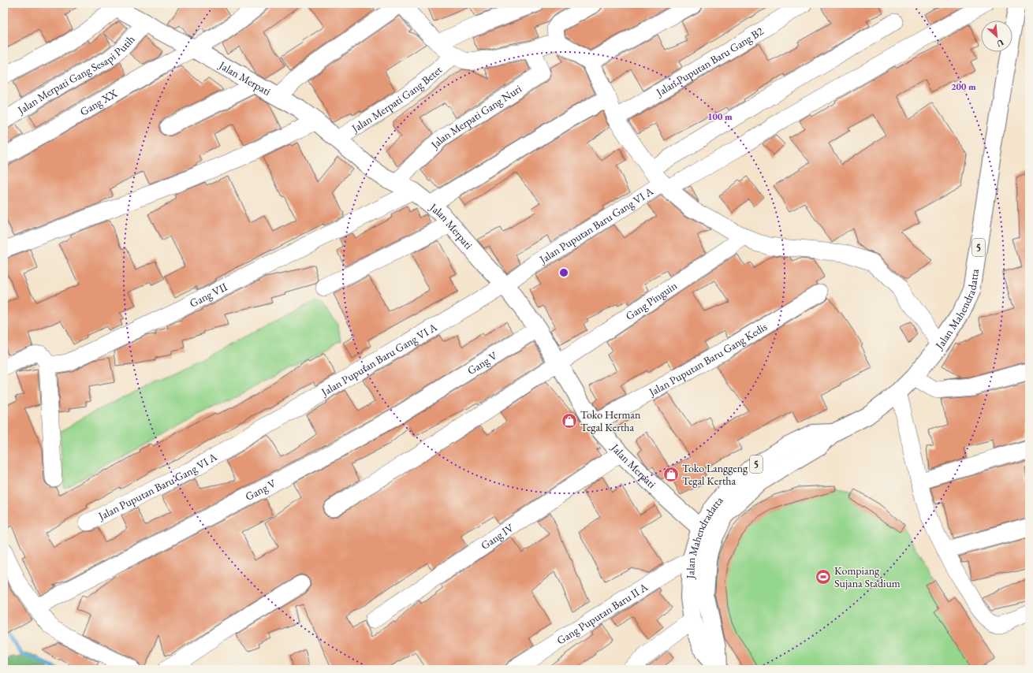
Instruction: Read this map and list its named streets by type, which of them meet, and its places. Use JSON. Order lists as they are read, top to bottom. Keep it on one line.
{"streets":{"main road":["Jalan Merpati","5","Jalan Mahendradatta"],"street":["Jalan Puputan Baru Gang B2","Jalan Merpati Gang Sesapi Putih","Jalan Merpati Gang Betet","Gang XX","Jalan Merpati Gang Nuri","Jalan Puputan Baru Gang VI A","Gang VII","Gang Pinguin","Jalan Puputan Baru Gang Kedis","Gang V","Gang IV","Gang Puputan Baru II A"]},"crossings":[["Jalan Merpati Gang Sesapi Putih","Jalan Merpati"],["Jalan Merpati","Jalan Merpati Gang Betet"],["Jalan Merpati","Gang XX"],["Jalan Merpati","Jalan Merpati Gang Nuri"],["Jalan Merpati","Jalan Puputan Baru Gang VI A"],["Jalan Merpati","Gang VII"],["Jalan Merpati","Gang Pinguin"],["Jalan Merpati","Jalan Mahendradatta"],["Jalan Merpati","Jalan Puputan Baru Gang Kedis"],["Jalan Merpati","Gang V"],["Jalan Merpati","Gang IV"],["Jalan Mahendradatta","Gang Puputan Baru II A"]],"places":{"shop":["Toko Herman Tegal Kertha","Toko Langgeng Tegal Kertha"],"sports":["Kompiang Sujana Stadium"]},"north":"bottom right","rings":["200 m","100 m"]}
